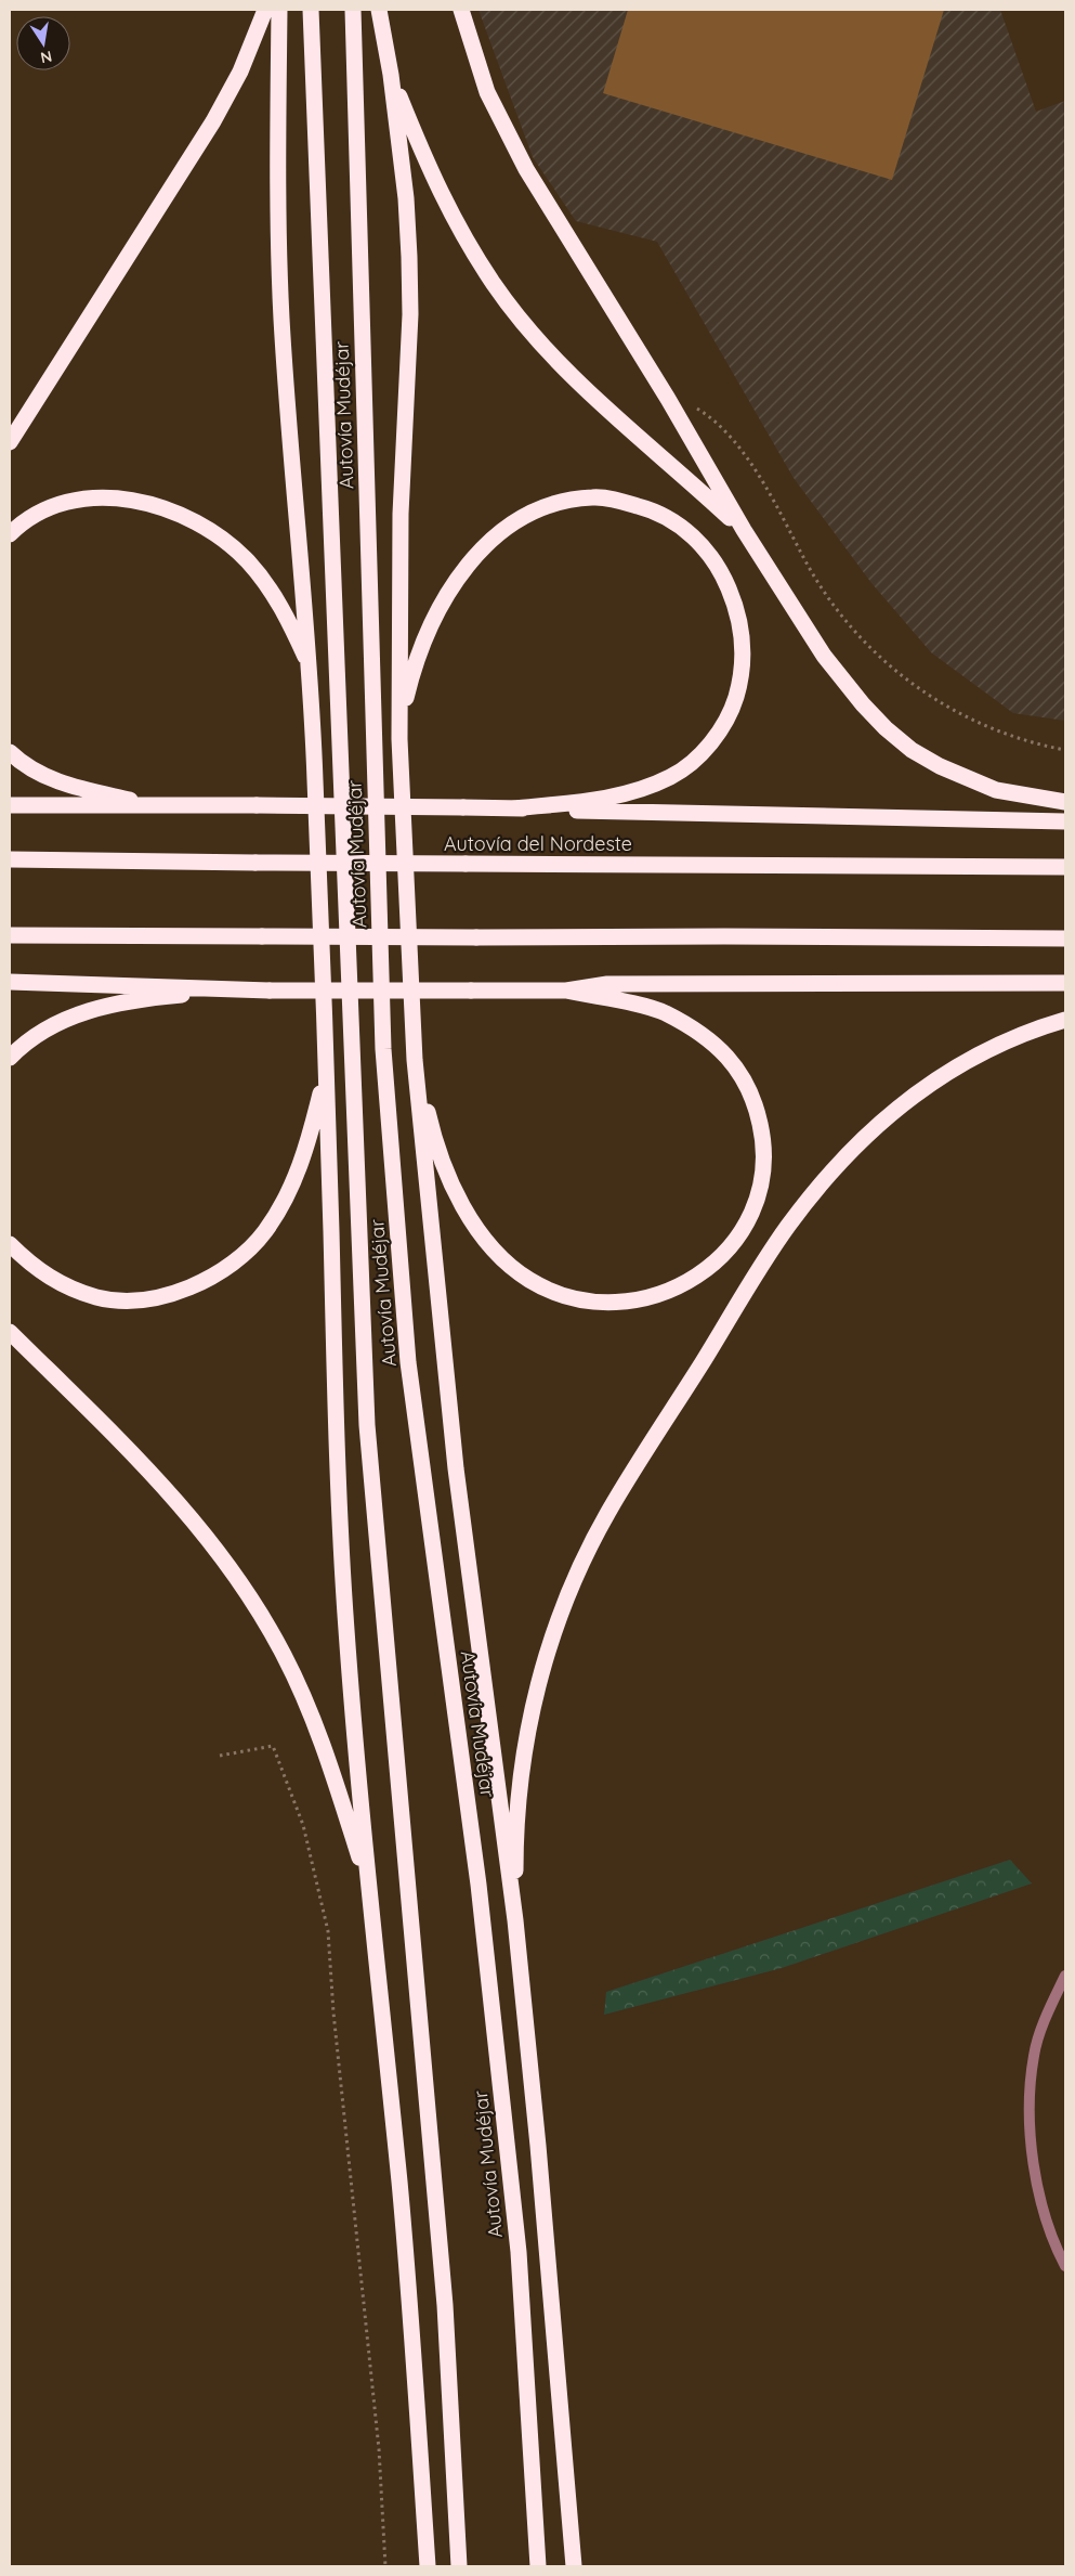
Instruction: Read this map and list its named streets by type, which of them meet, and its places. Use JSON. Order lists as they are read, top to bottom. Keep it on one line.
{"streets":{"highway":["Autovía Mudéjar","Autovía del Nordeste"]},"north":"bottom"}
